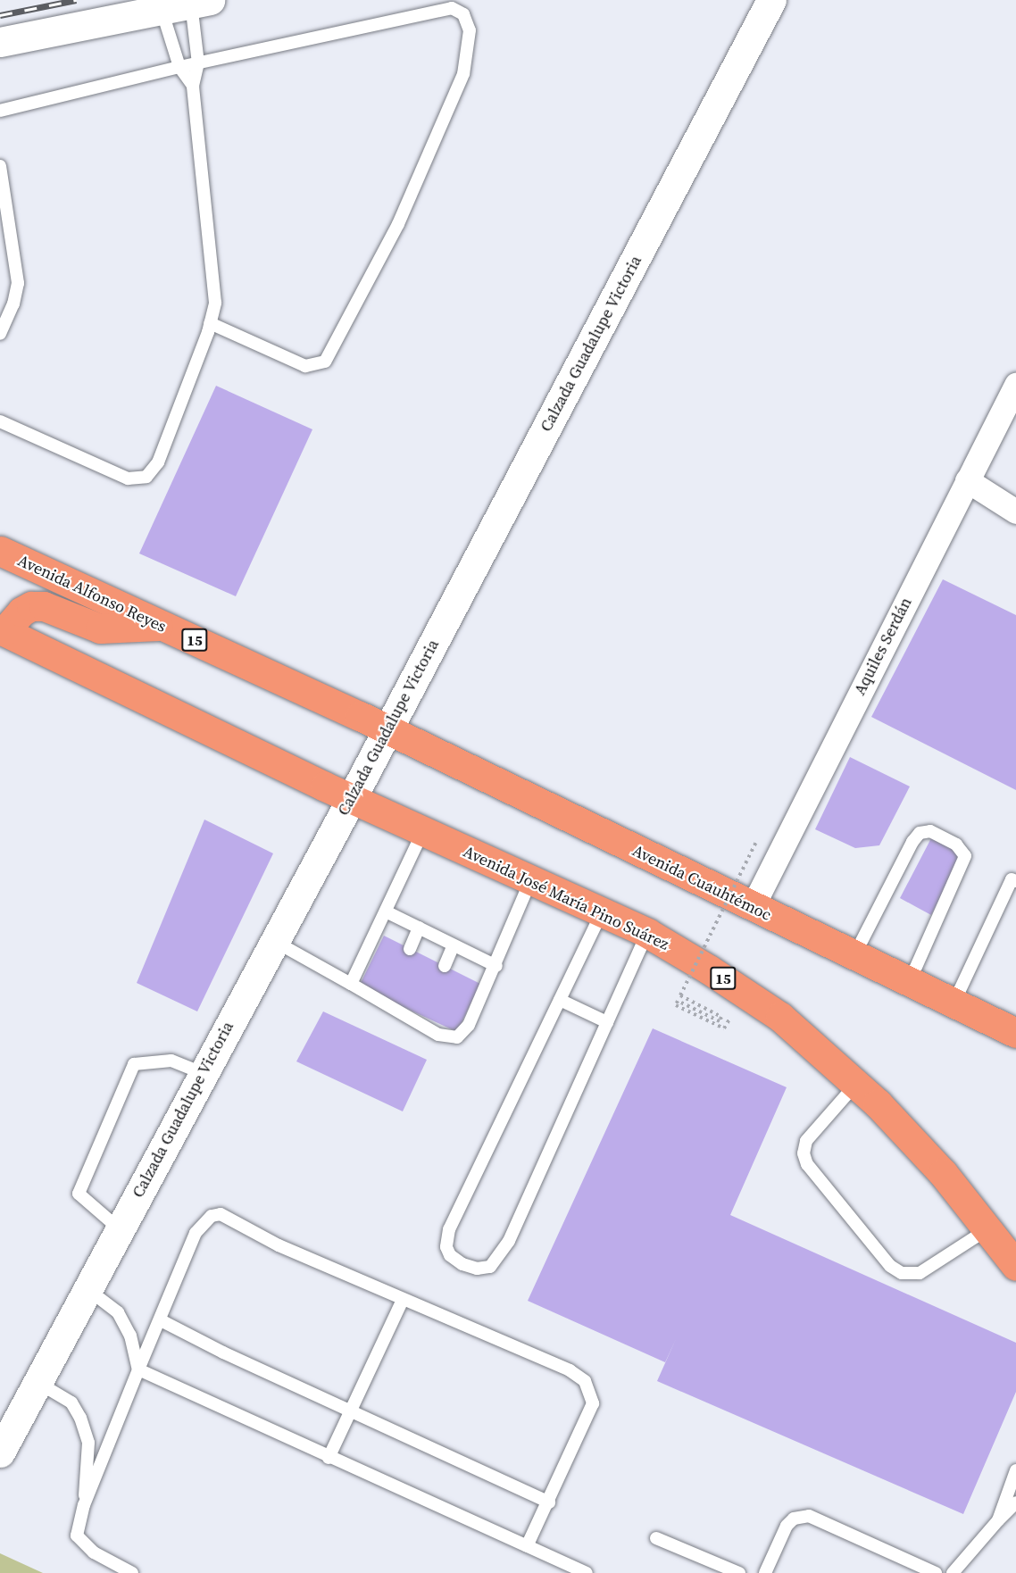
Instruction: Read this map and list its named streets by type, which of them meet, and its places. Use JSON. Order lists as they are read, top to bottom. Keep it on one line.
{"streets":{"highway":["Avenida Alfonso Reyes","15","Avenida Cuauhtémoc","Avenida José María Pino Suárez"],"street":["Calzada Guadalupe Victoria","Aquiles Serdán"]},"crossings":[["Calzada Guadalupe Victoria","Avenida Alfonso Reyes"],["Calzada Guadalupe Victoria","15"],["Calzada Guadalupe Victoria","Avenida Cuauhtémoc"],["Calzada Guadalupe Victoria","Avenida José María Pino Suárez"],["Avenida Alfonso Reyes","Avenida Cuauhtémoc"],["15","Avenida José María Pino Suárez"],["Aquiles Serdán","Avenida Cuauhtémoc"]]}
